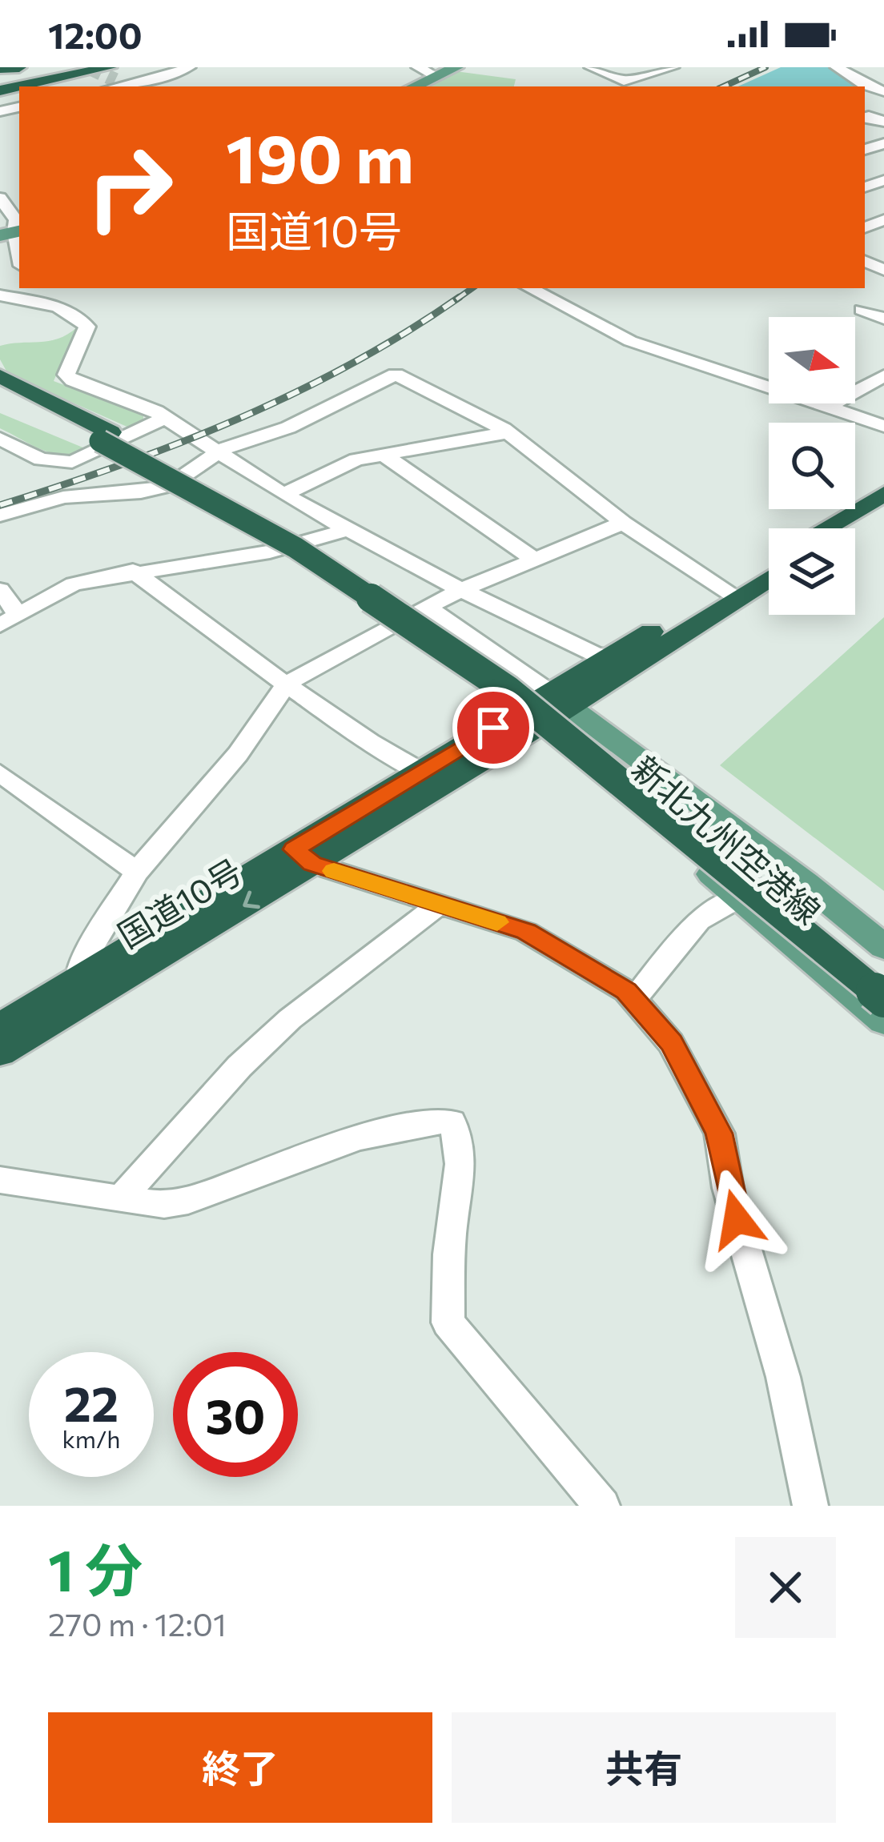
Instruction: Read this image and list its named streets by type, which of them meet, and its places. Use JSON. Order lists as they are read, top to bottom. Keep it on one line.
{"streets":{"highway":["国道10号"],"main road":["新北九州空港線"]},"crossings":[["新北九州空港線","国道10号"]],"north":"right","page":{"status":"12:00","turn":["190 m","国道10号"],"speed":"22 km/h","limit":"30","heading":["1 分","270 m · 12:01"],"buttons":["終了","共有"]}}
